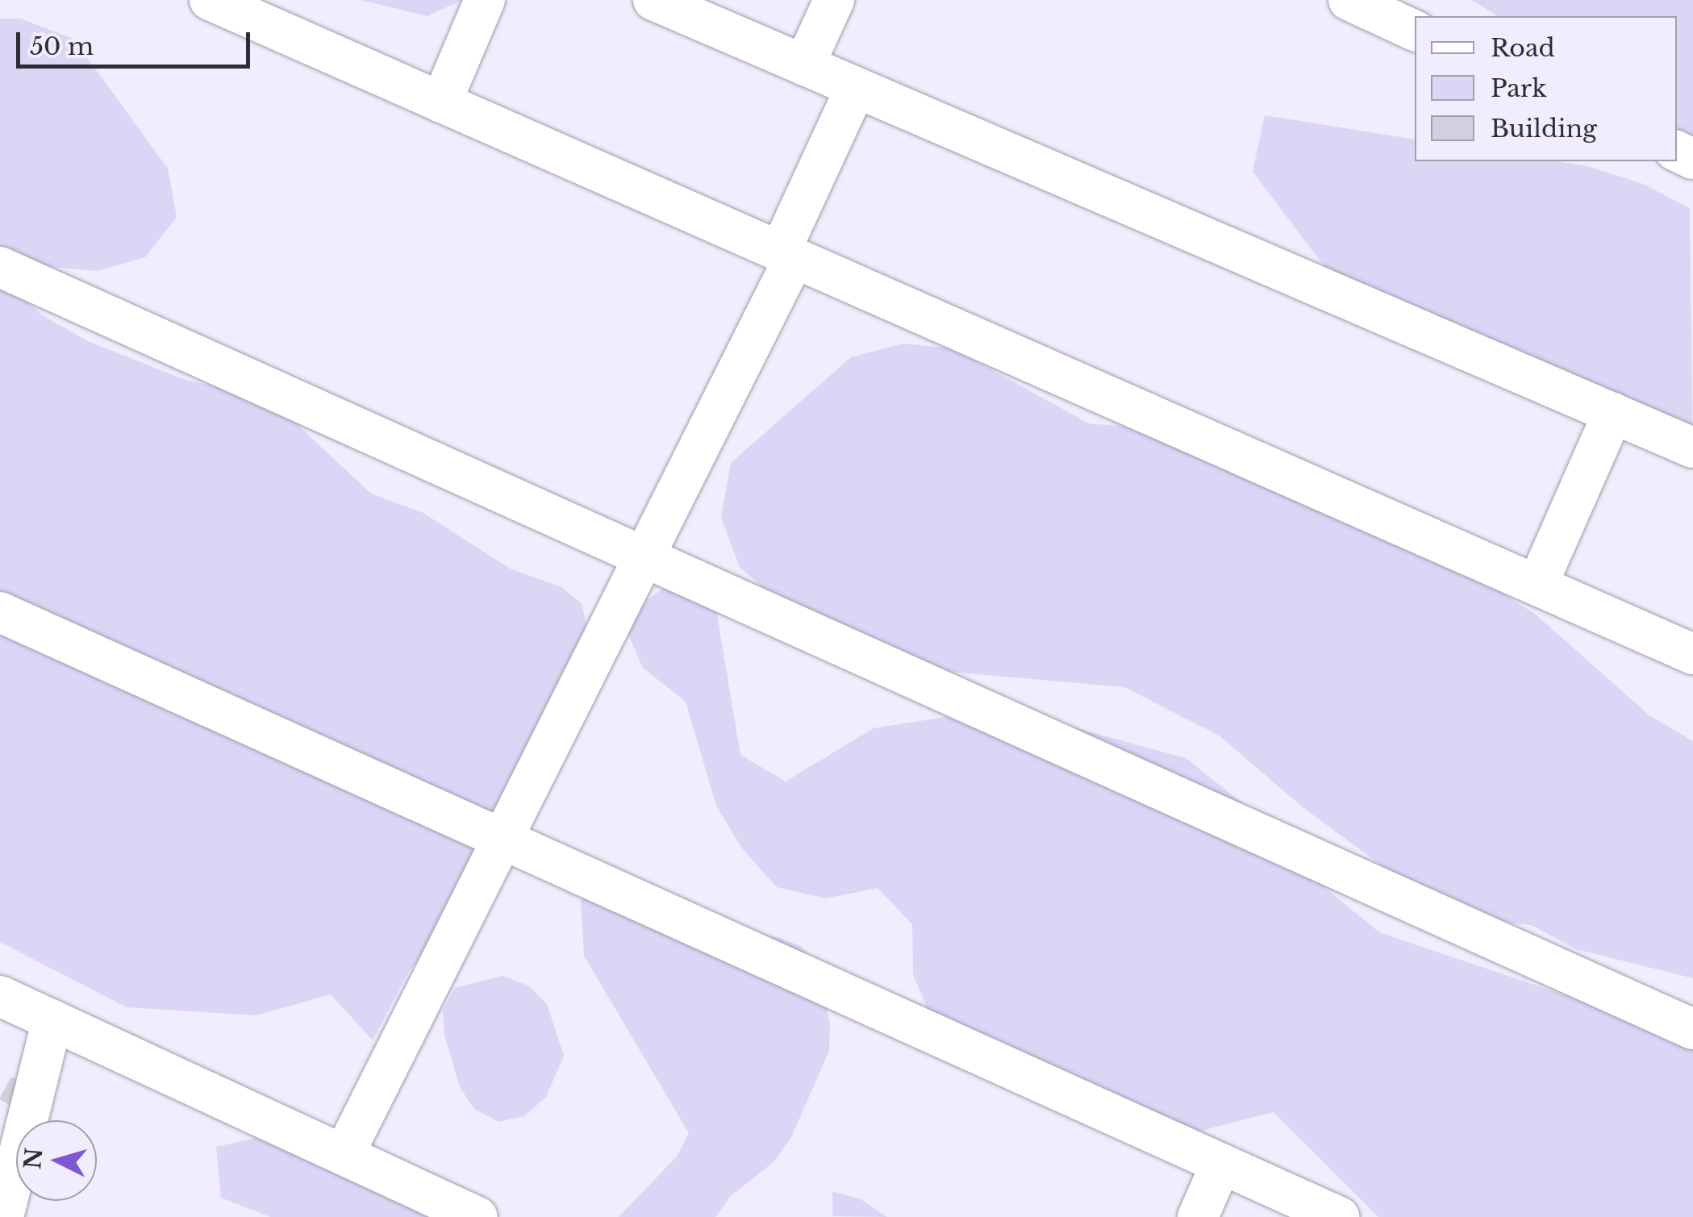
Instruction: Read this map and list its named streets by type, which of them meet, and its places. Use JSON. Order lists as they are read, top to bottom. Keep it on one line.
{"legend":["Road","Park","Building"],"scale_bar":"50 m","north":"left"}
